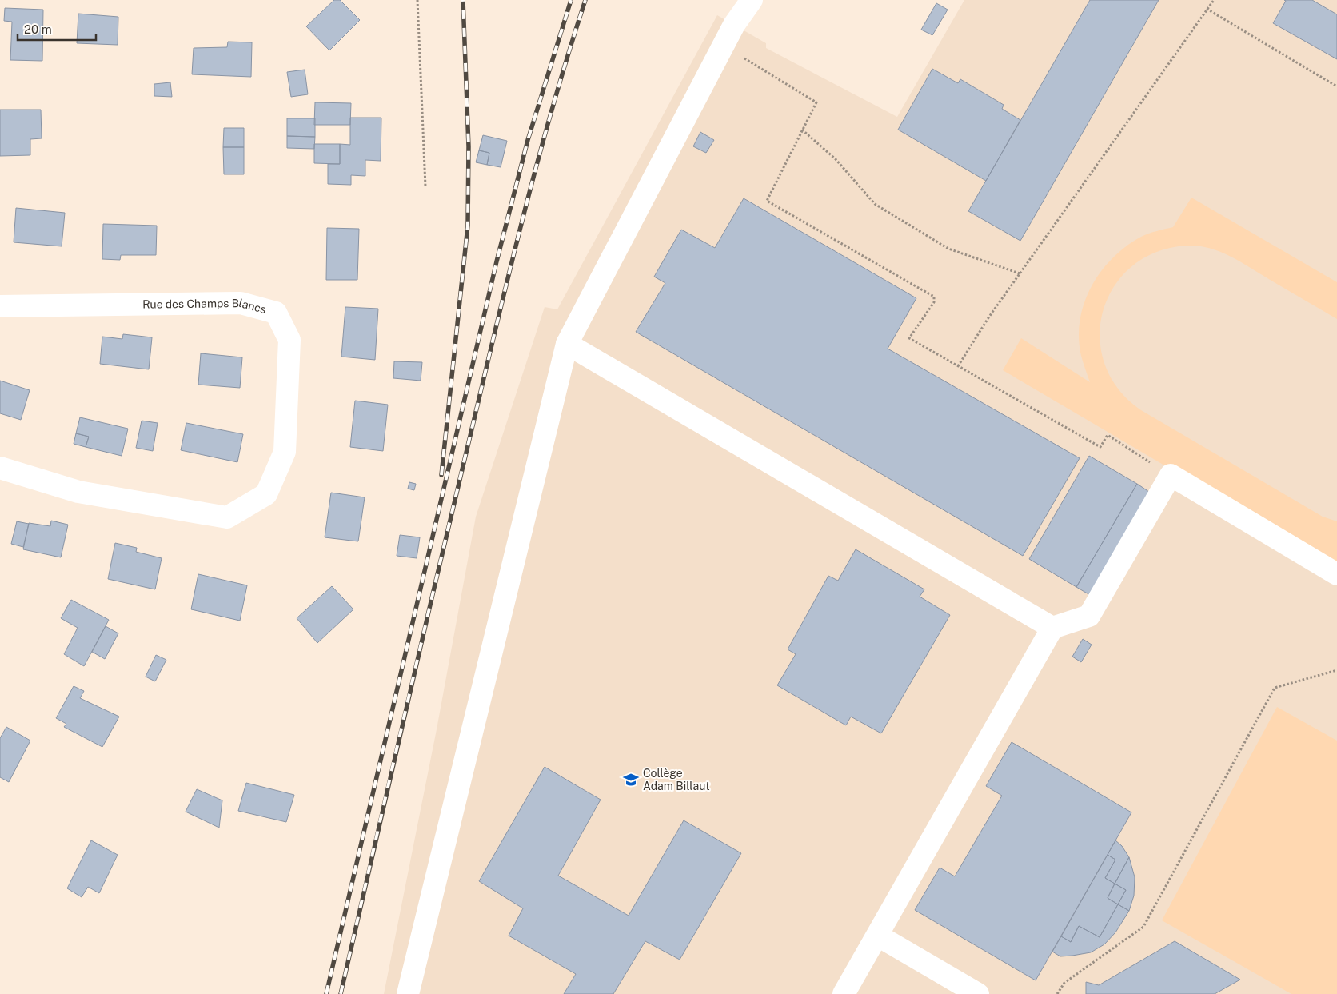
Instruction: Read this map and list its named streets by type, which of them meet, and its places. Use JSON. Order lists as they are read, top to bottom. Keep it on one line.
{"streets":{"street":["Rue des Champs Blancs"]},"places":{"school or university":["Collège Adam Billaut"]},"scale_bar":"20 m"}
